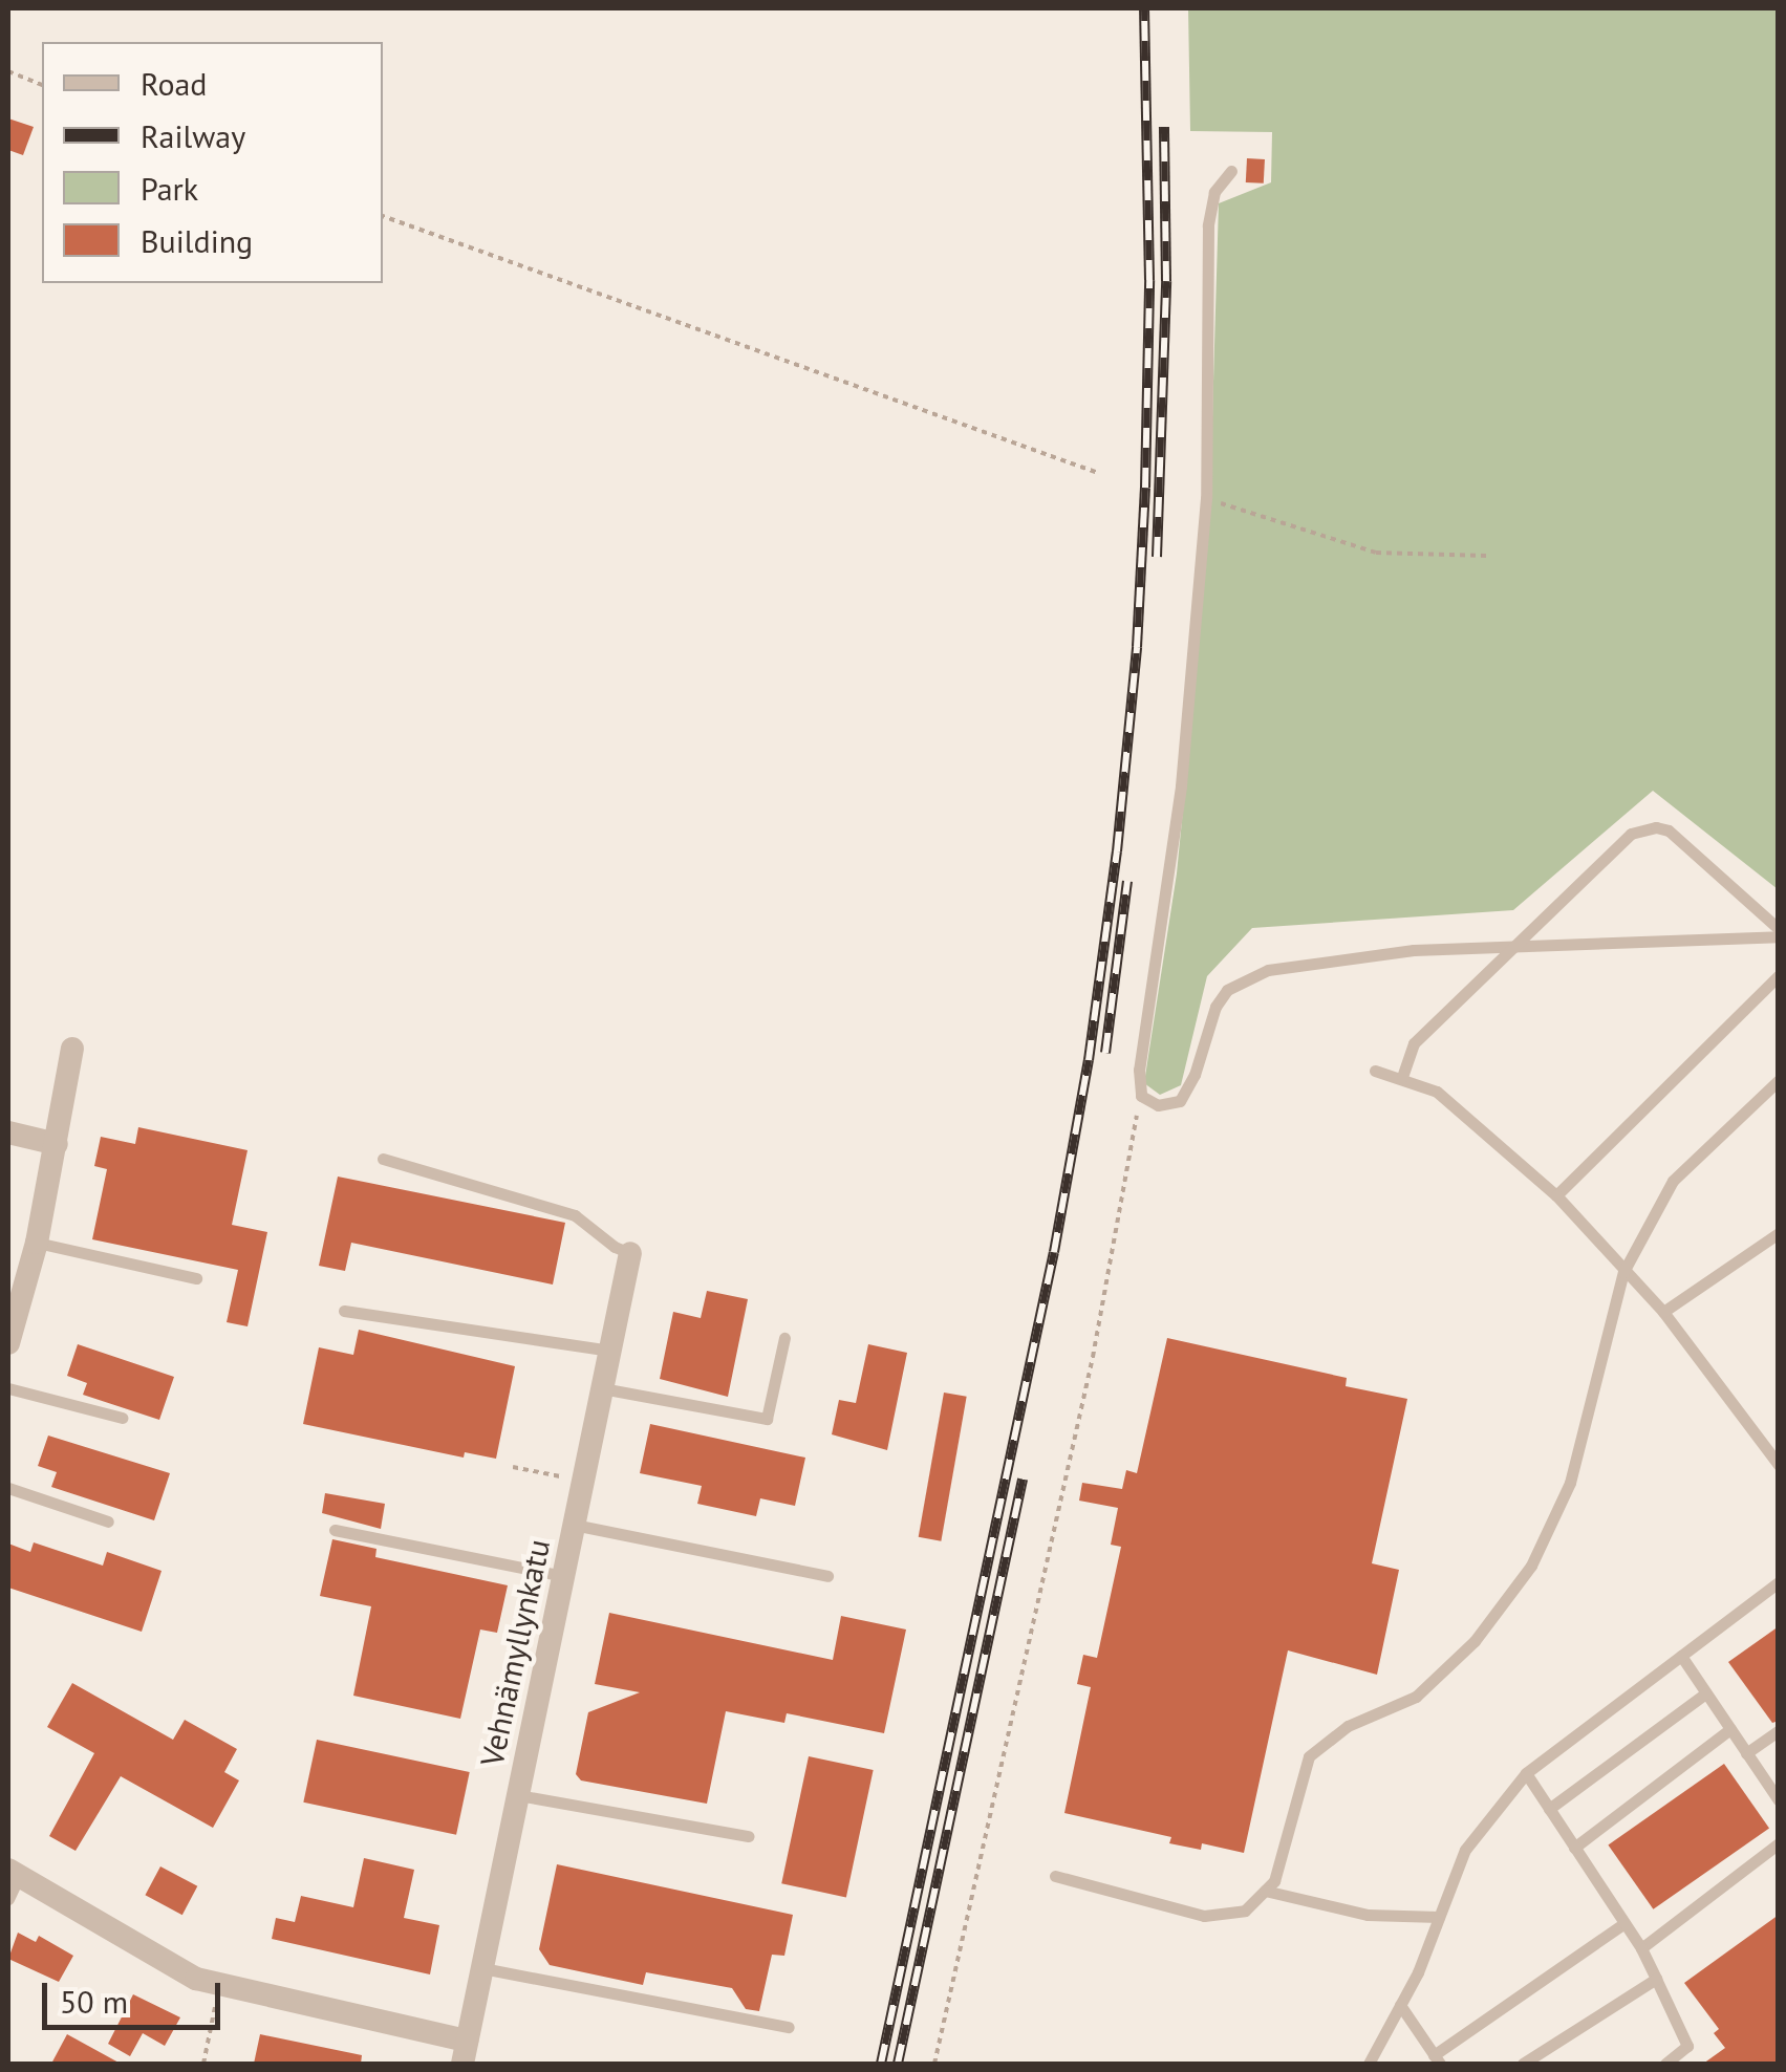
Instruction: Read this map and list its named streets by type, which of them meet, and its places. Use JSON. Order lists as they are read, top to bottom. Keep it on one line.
{"streets":{"street":["Vehnämyllynkatu"]},"legend":["Road","Railway","Park","Building"],"scale_bar":"50 m"}
